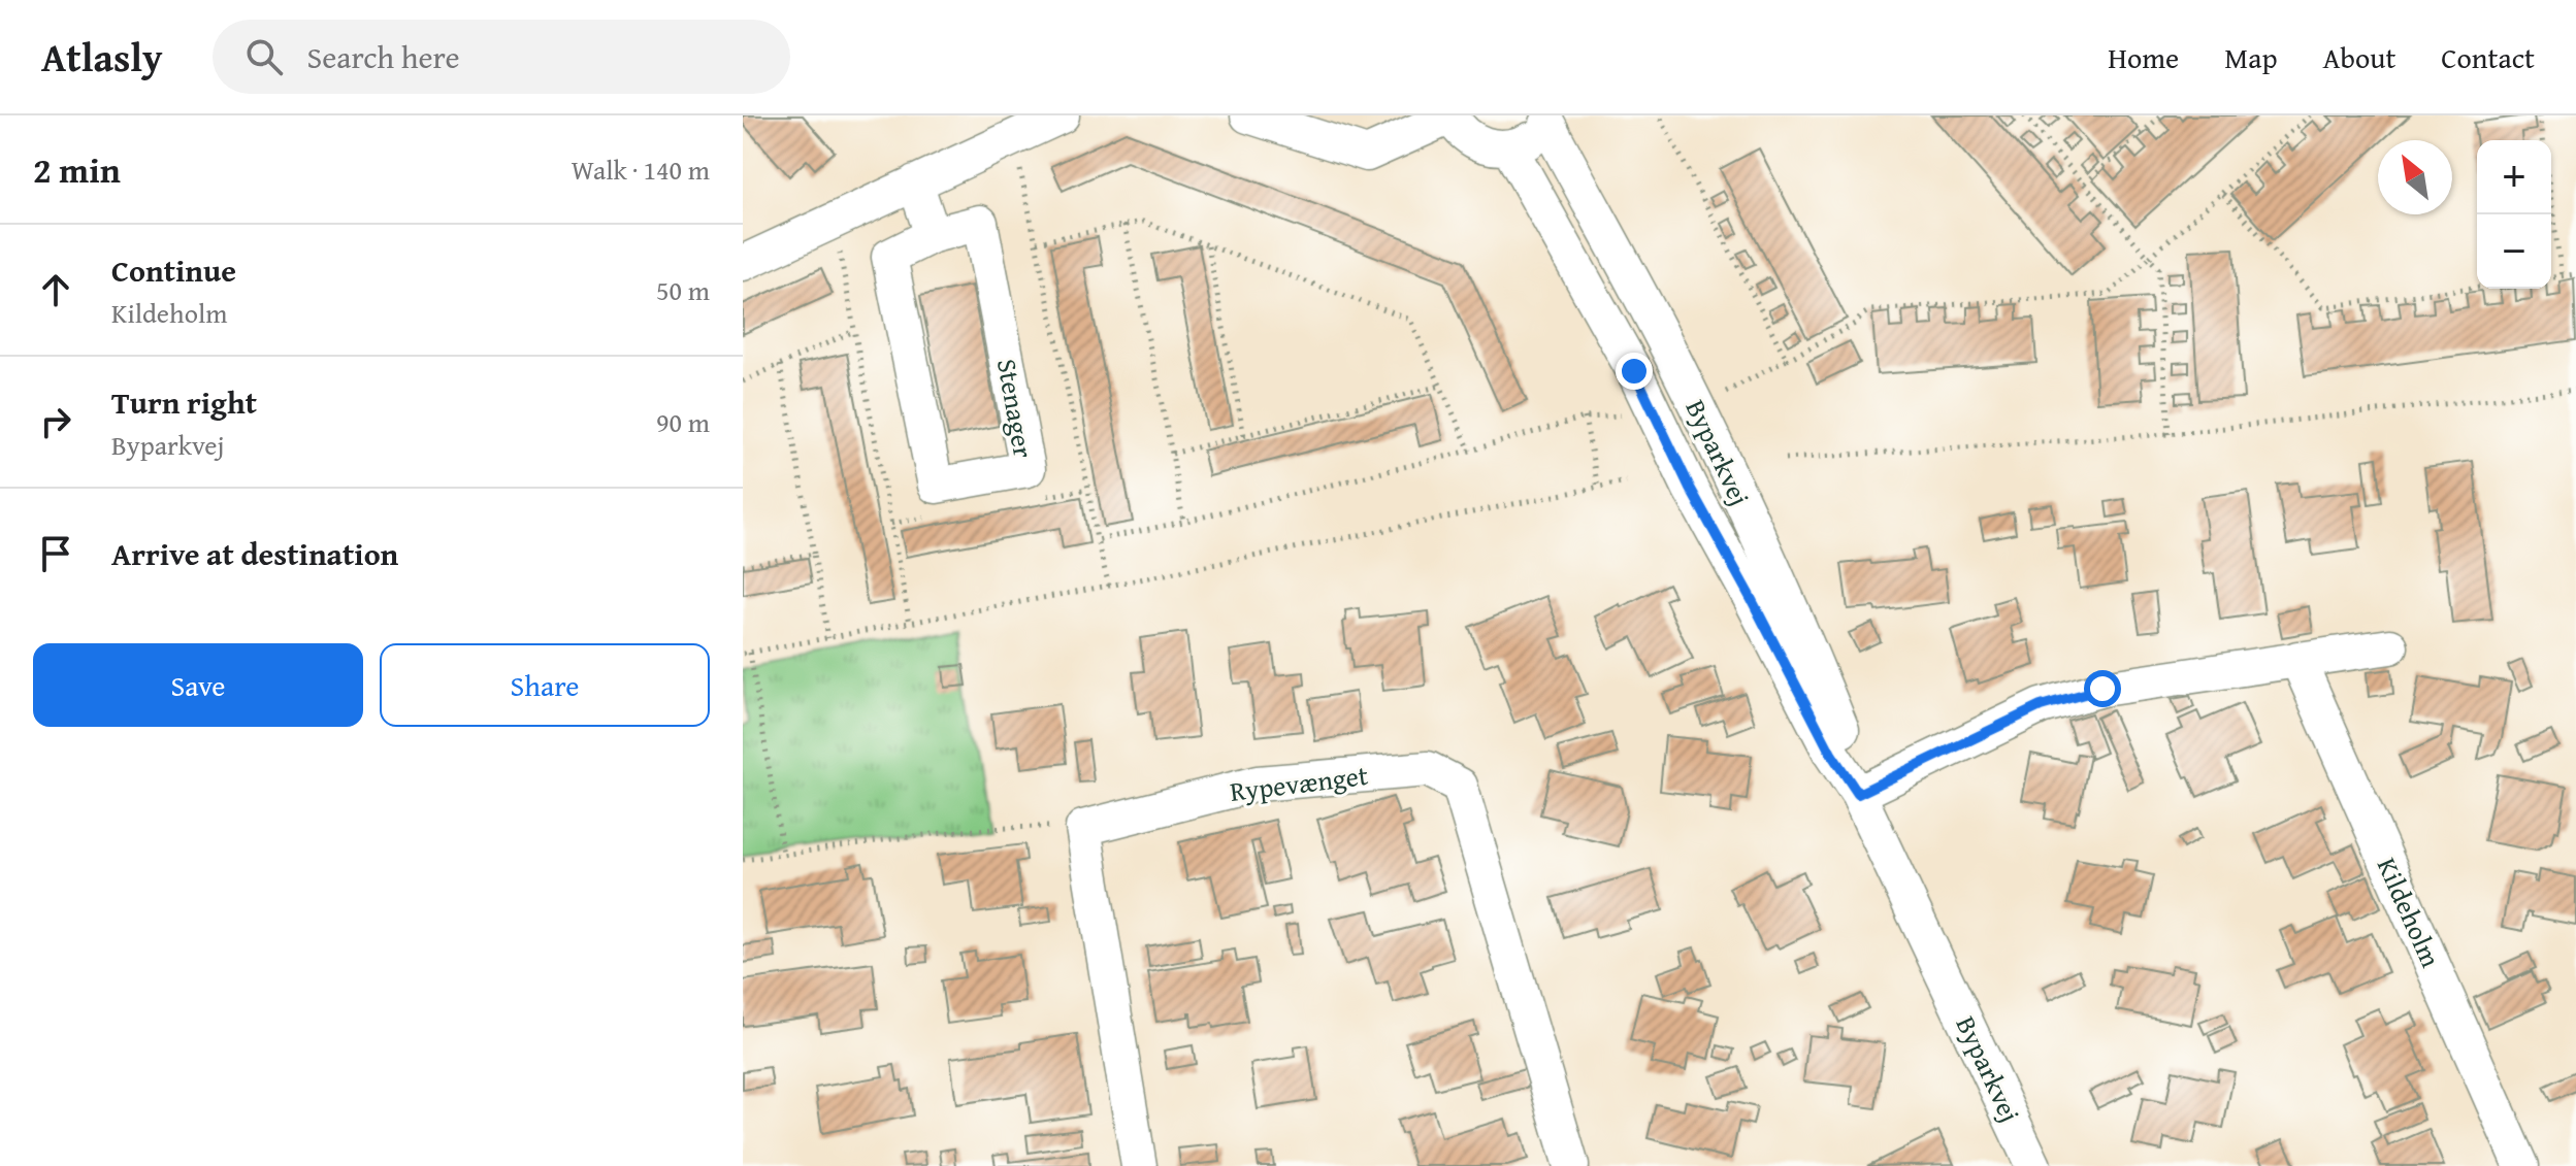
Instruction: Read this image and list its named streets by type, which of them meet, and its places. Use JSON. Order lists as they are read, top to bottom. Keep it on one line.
{"streets":{"street":["Stenager","Byparkvej","Rypevænget","Kildeholm"]},"north":"top left","page":{"header":"Atlasly","search":"Search here","nav":["Home","Map","About","Contact"],"heading":["2 min","Walk · 140 m"],"map_buttons":["+","−"],"list":[["Continue","Kildeholm","50 m"],["Turn right","Byparkvej","90 m"],"Arrive at destination"],"buttons":["Save","Share"]}}
